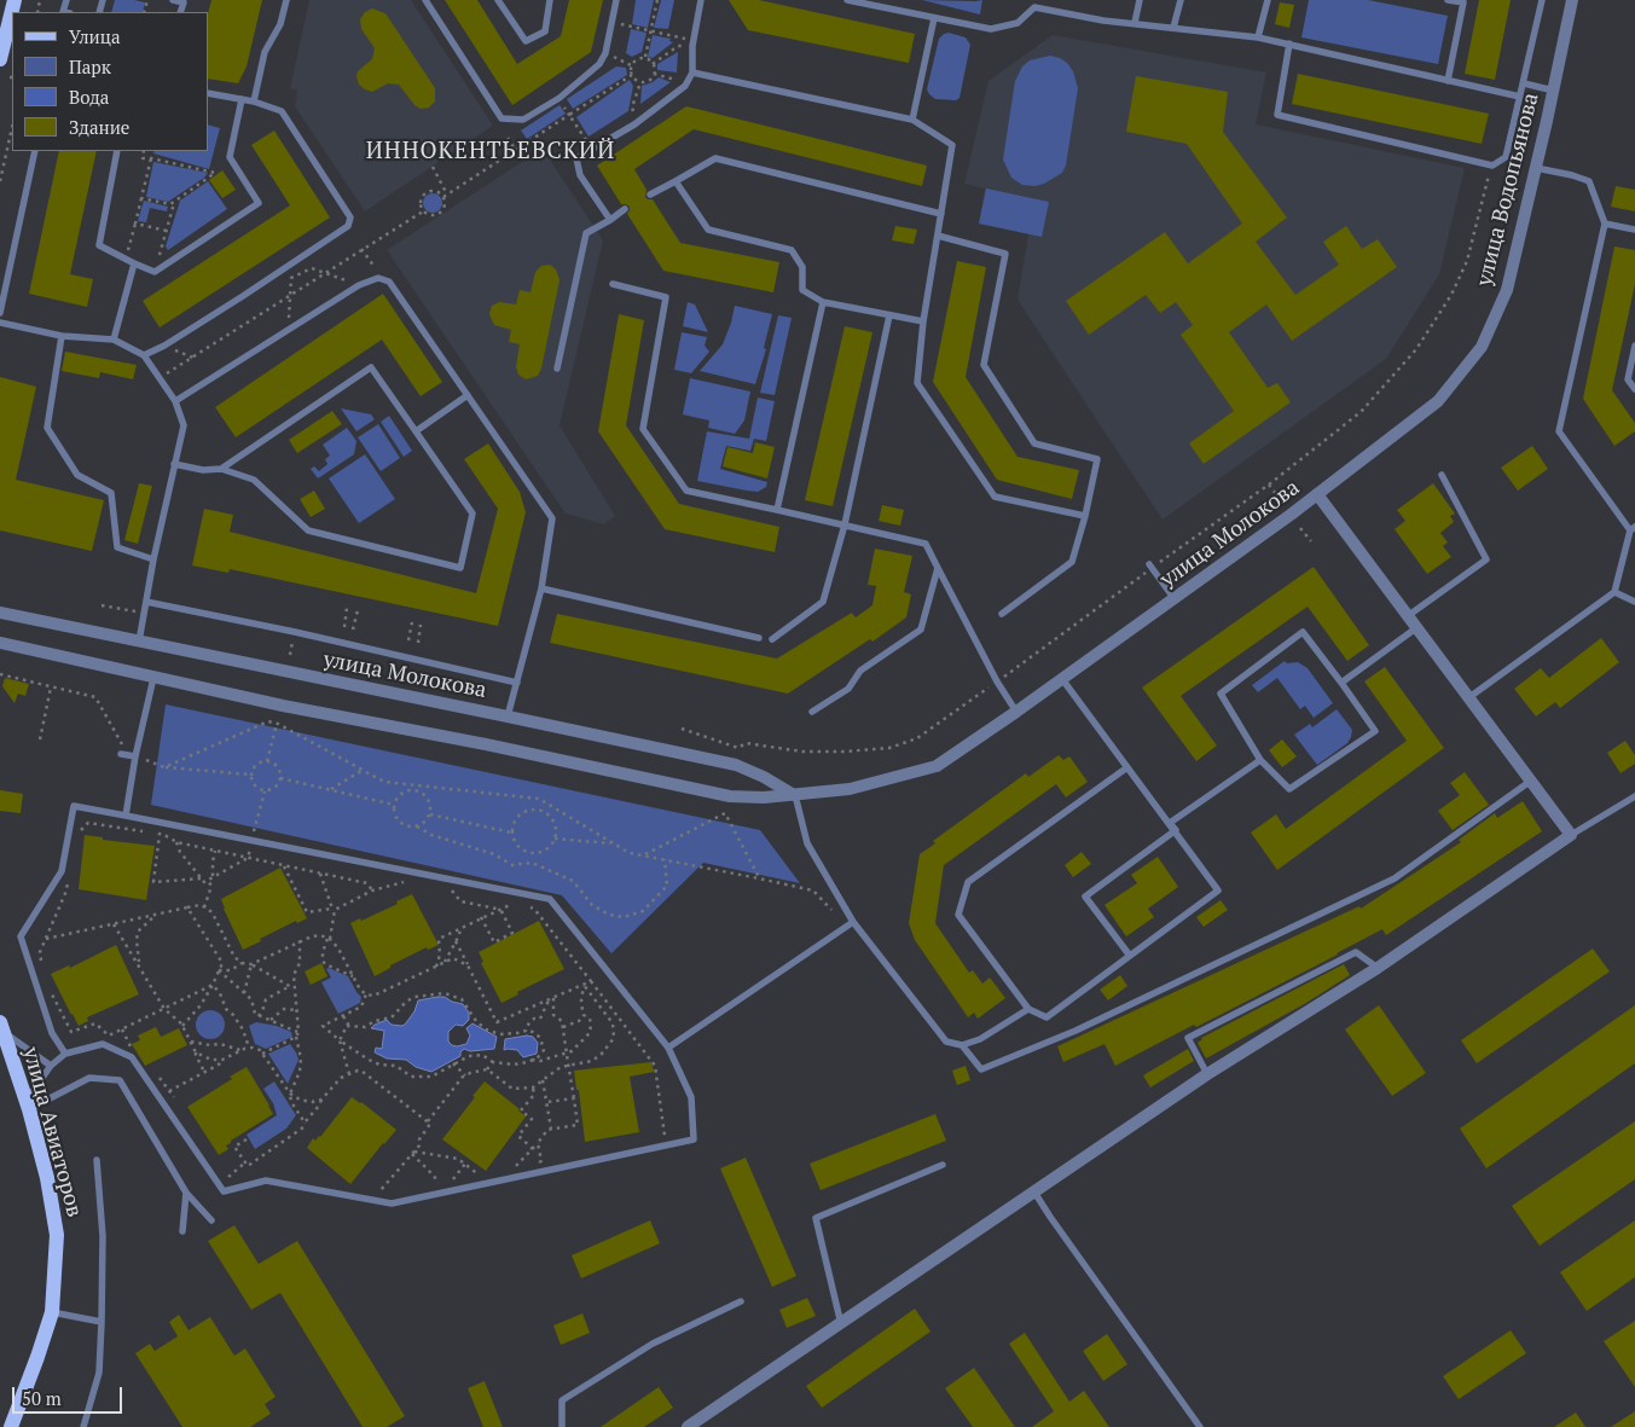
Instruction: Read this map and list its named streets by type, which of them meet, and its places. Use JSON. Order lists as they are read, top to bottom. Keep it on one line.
{"streets":{"main road":["улица Авиаторов"],"street":["улица Водопьянова","улица Молокова"]},"crossings":[["улица Водопьянова","улица Молокова"]],"districts":["ИННОКЕНТЬЕВСКИЙ"],"legend":["Улица","Парк","Вода","Здание"],"scale_bar":"50 m"}
